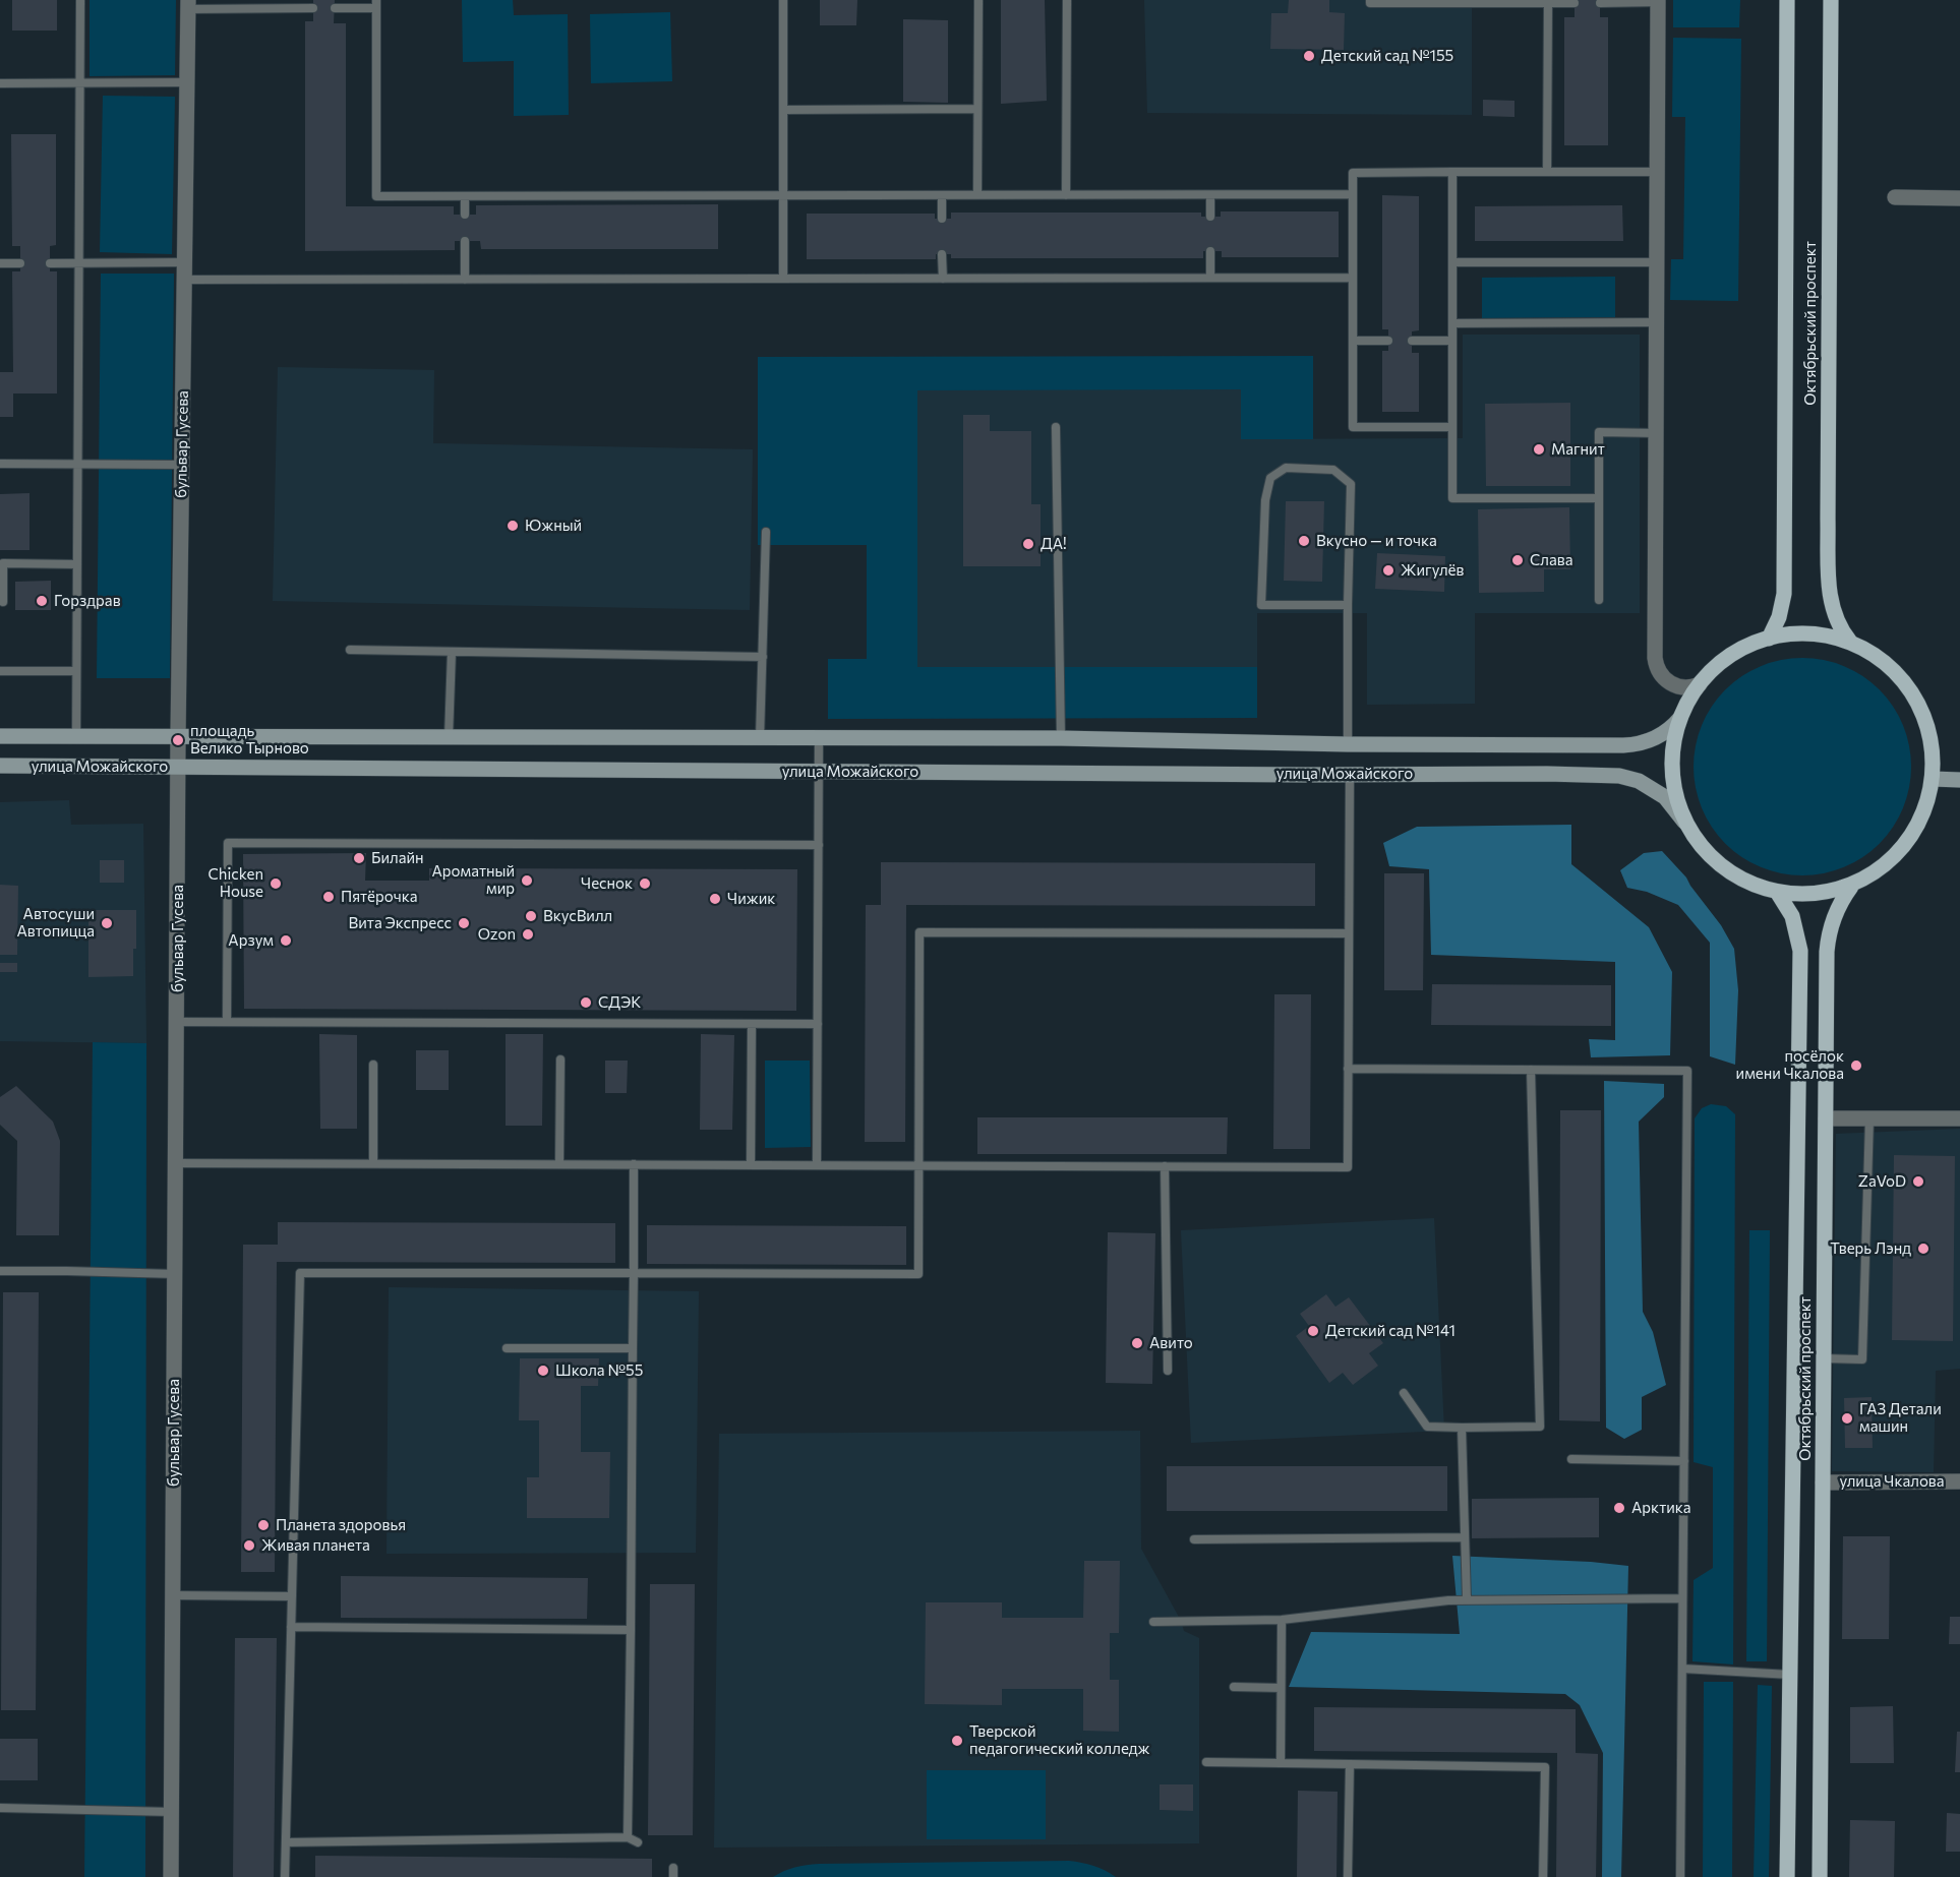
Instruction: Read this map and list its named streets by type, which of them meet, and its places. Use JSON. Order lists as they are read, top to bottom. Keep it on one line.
{"streets":{"main road":["Октябрьский проспект","улица Можайского"],"street":["бульвар Гусева","улица Чкалова"]},"crossings":[["Октябрьский проспект","улица Чкалова"],["бульвар Гусева","улица Можайского"]],"places":["Детский сад №155","Магнит","Южный","Вкусно — и точка","ДА!","Слава","Жигулёв","Горздрав","площадь Велико Тырново","Билайн","Ароматный мир","Chicken House","Чеснок","Пятёрочка","Чижик","ВкусВилл","Автосуши Автопицца","Вита Экспресс","Ozon","Арзум","СДЭК","посёлок имени Чкалова","ZaVoD","Тверь Лэнд","Детский сад №141","Авито","Школа №55","ГАЗ Детали машин","Арктика","Планета здоровья","Живая планета","Тверской педагогический колледж"]}
